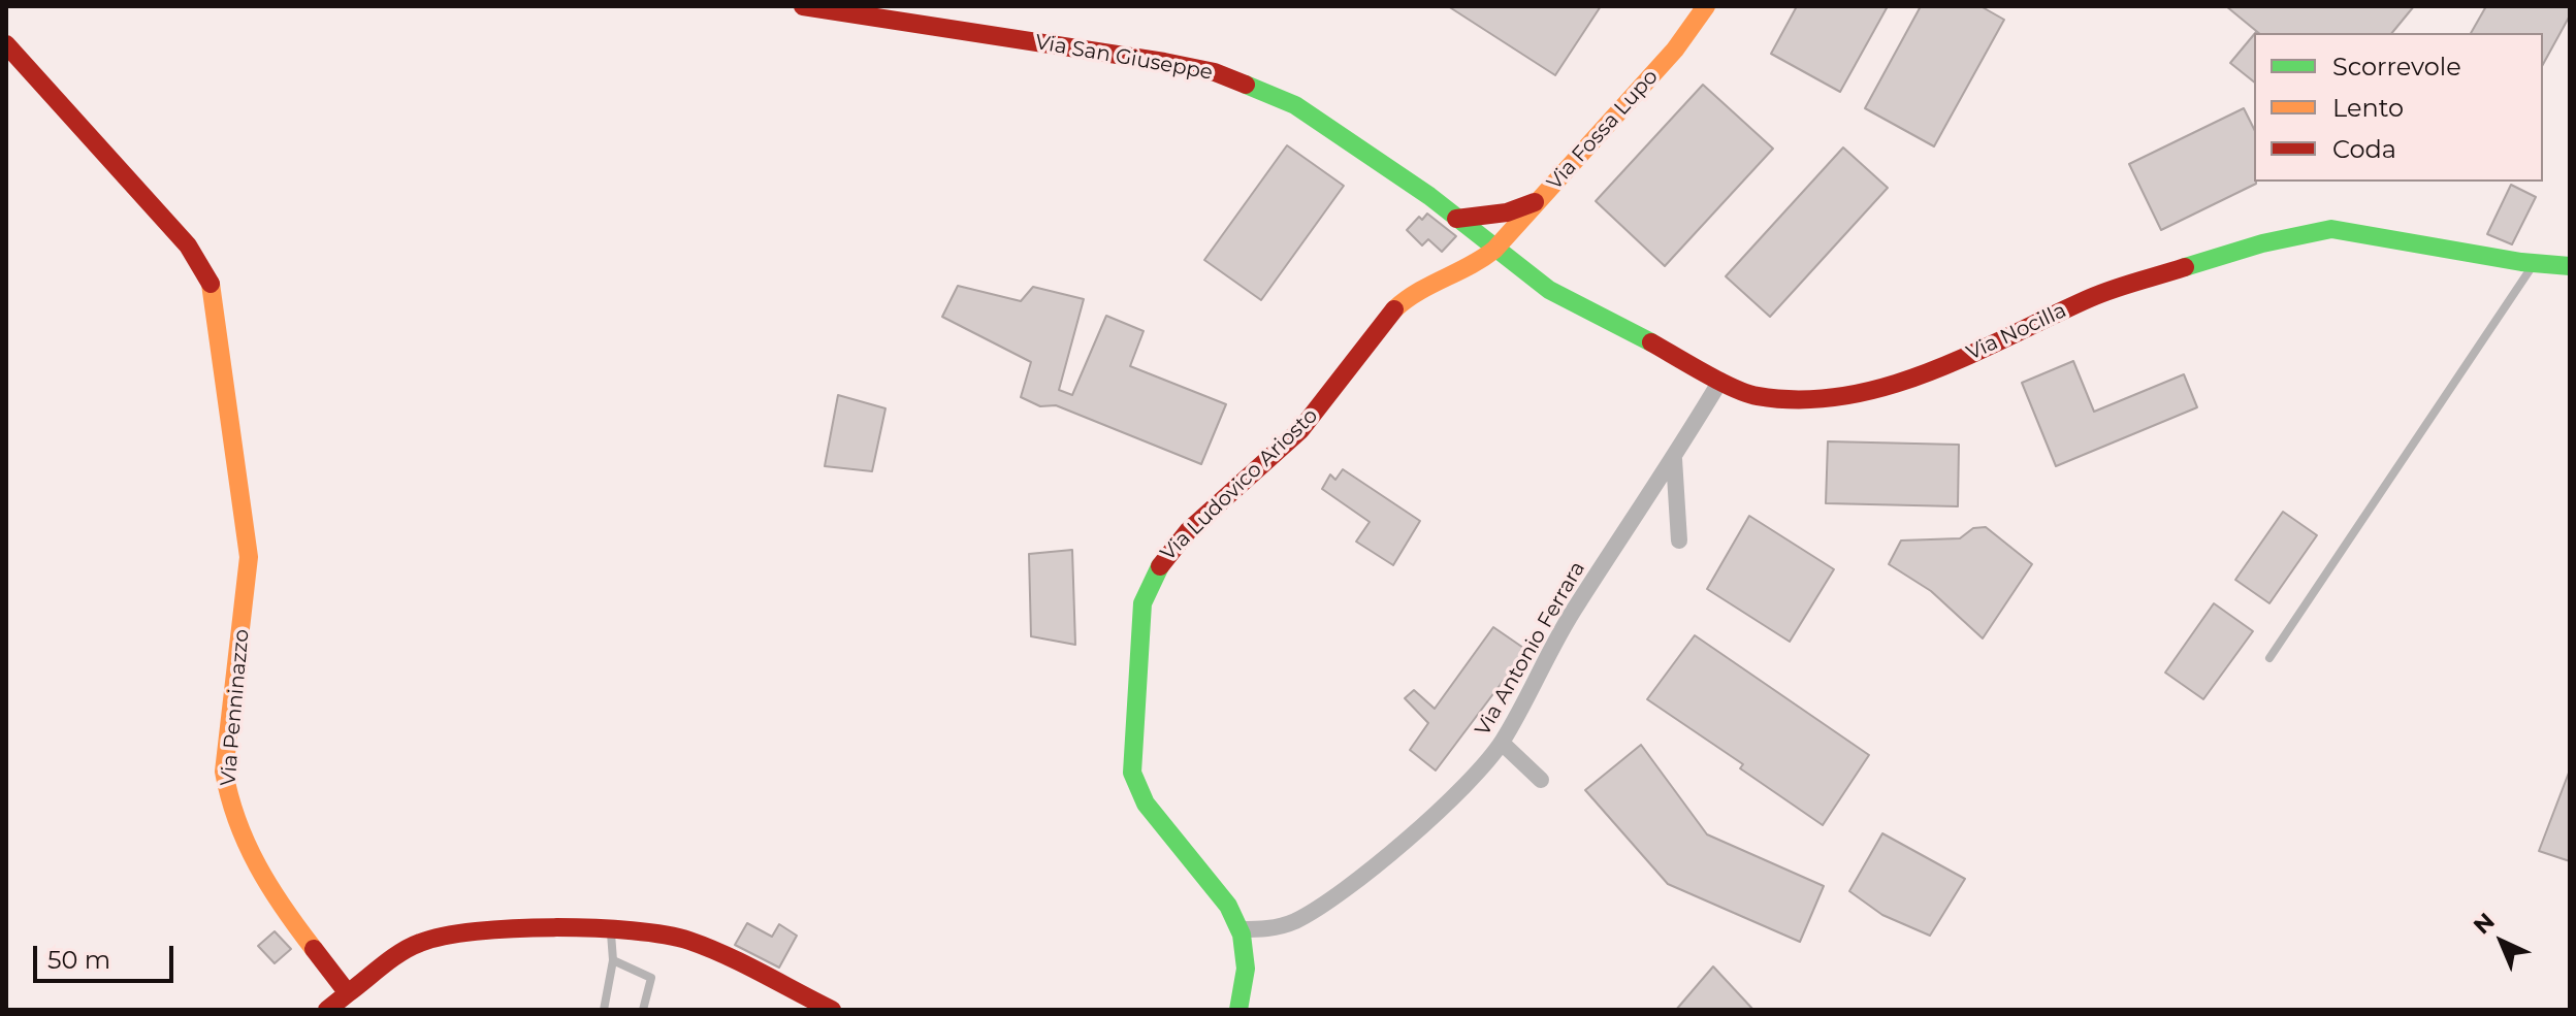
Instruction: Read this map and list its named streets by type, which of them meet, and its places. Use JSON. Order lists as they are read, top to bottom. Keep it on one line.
{"streets":{"street":["Via San Giuseppe","Via Fossa Lupo","Via Nocilla","Via Ludovico Ariosto","Via Antonio Ferrara","Via Penninazzo"]},"crossings":[["Via San Giuseppe","Via Fossa Lupo"],["Via San Giuseppe","Via Nocilla"],["Via San Giuseppe","Via Ludovico Ariosto"],["Via Fossa Lupo","Via Nocilla"],["Via Fossa Lupo","Via Ludovico Ariosto"],["Via Nocilla","Via Ludovico Ariosto"],["Via Nocilla","Via Antonio Ferrara"],["Via Ludovico Ariosto","Via Antonio Ferrara"]],"legend":["Scorrevole","Lento","Coda"],"scale_bar":"50 m","north":"top left"}
